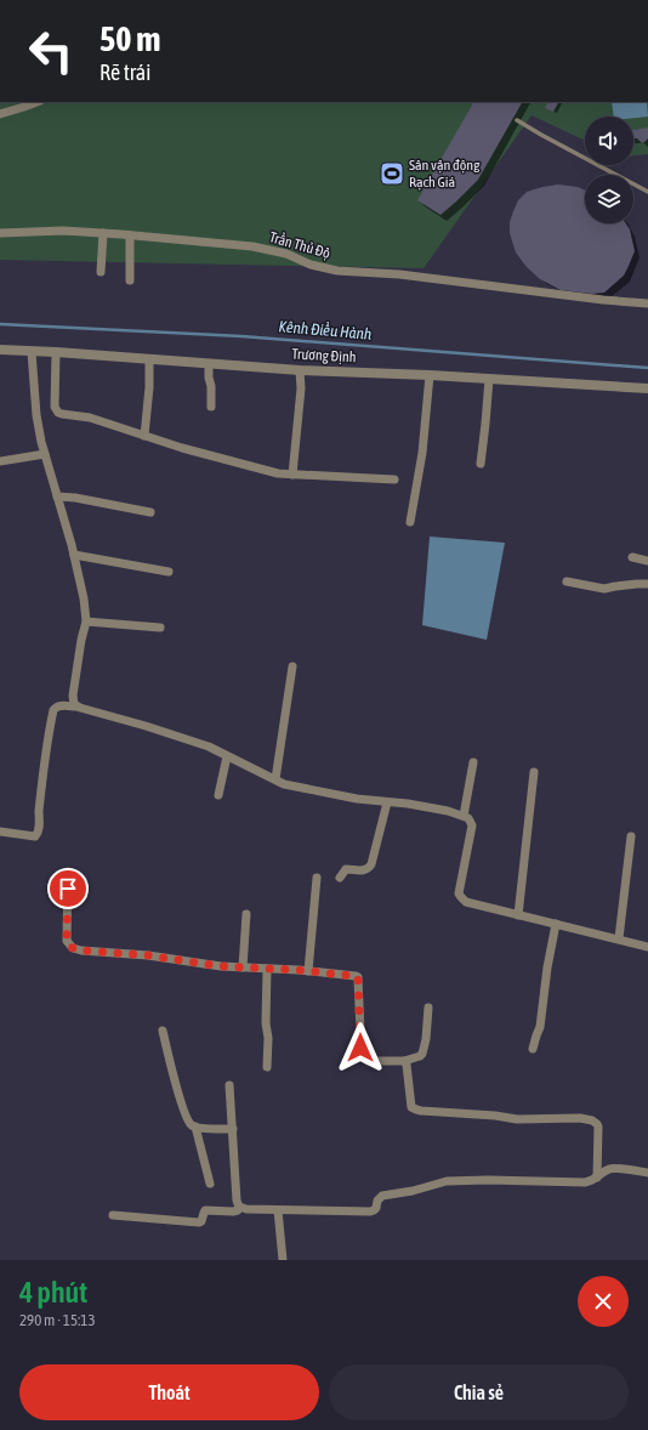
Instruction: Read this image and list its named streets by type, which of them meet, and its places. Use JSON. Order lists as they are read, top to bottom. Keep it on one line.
{"streets":{"street":["Trần Thủ Độ","Trương Định"]},"water":["Kênh Điều Hành"],"places":{"sports":["Sân vận động Rạch Giá"]},"page":{"turn":["50 m","Rẽ trái"],"heading":["4 phút","290 m · 15:13"],"buttons":["Thoát","Chia sẻ"]}}
